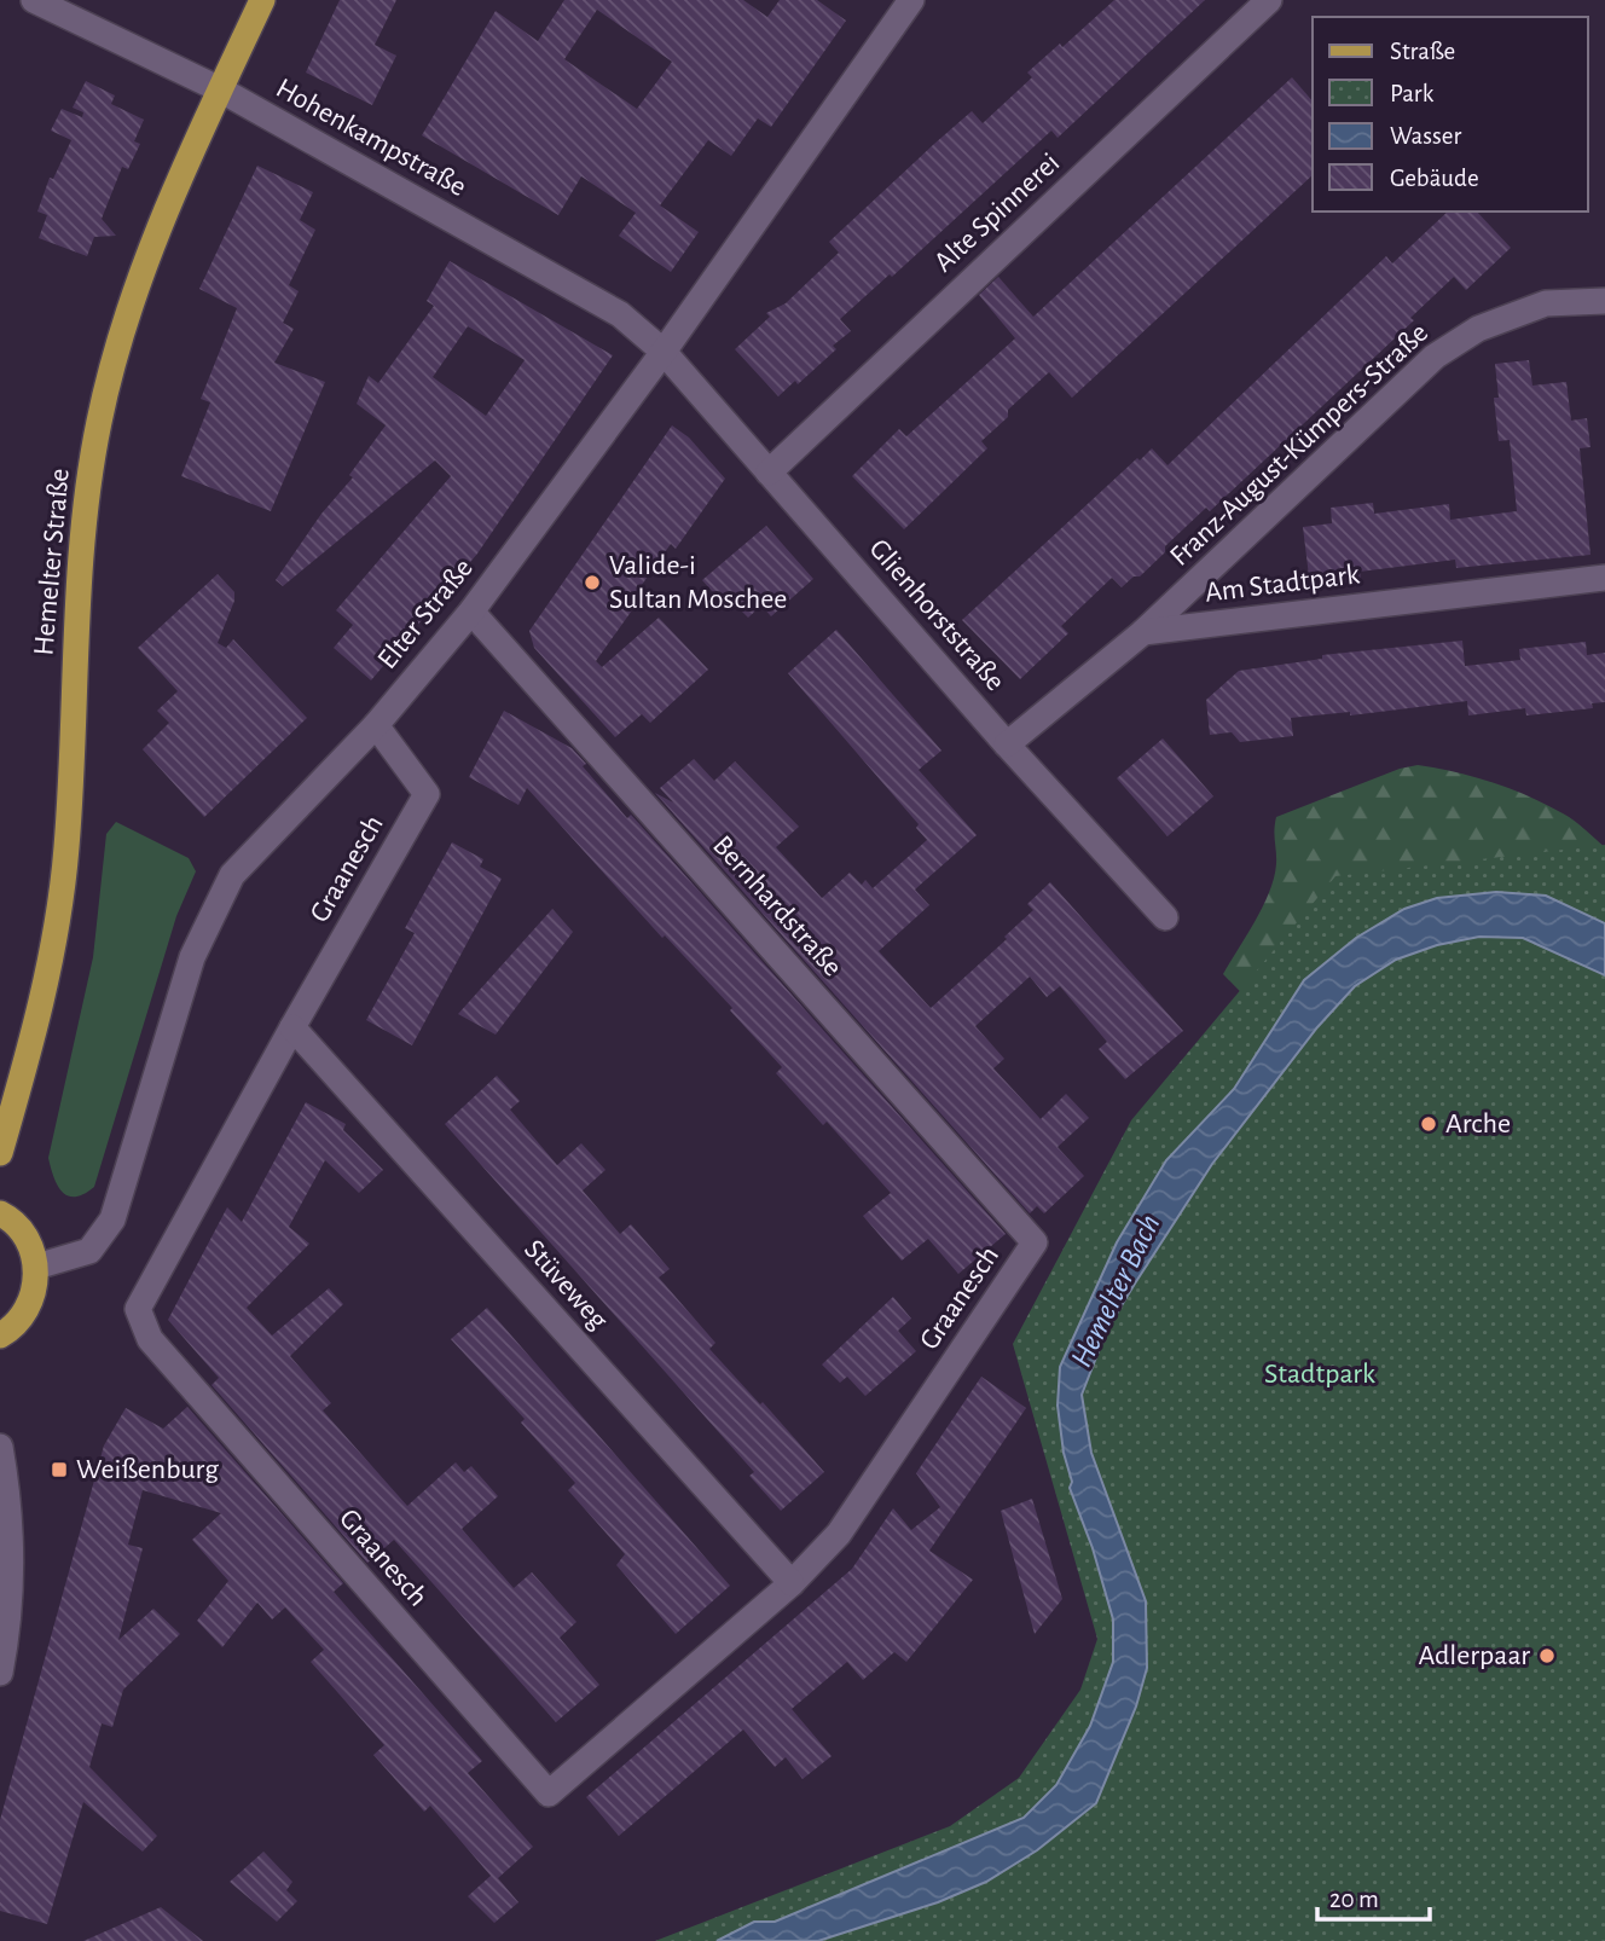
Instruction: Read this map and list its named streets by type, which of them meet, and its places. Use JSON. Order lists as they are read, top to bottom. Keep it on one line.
{"streets":{"main road":["Hemelter Straße"],"street":["Hohenkampstraße","Alte Spinnerei","Franz-August-Kümpers-Straße","Am Stadtpark","Elter Straße","Glienhorststraße","Graanesch","Bernhardstraße","Stüveweg"]},"crossings":[["Hohenkampstraße","Hemelter Straße"],["Hohenkampstraße","Elter Straße"],["Hohenkampstraße","Glienhorststraße"],["Alte Spinnerei","Glienhorststraße"],["Franz-August-Kümpers-Straße","Am Stadtpark"],["Elter Straße","Glienhorststraße"],["Elter Straße","Graanesch"],["Elter Straße","Bernhardstraße"],["Graanesch","Bernhardstraße"],["Graanesch","Stüveweg"]],"water":["Hemelter Bach"],"parks":["Stadtpark"],"places":{"other":["Valide-i Sultan Moschee","Arche","Adlerpaar"],"transit":["Weißenburg"]},"legend":["Straße","Park","Wasser","Gebäude"],"scale_bar":"20 m"}
